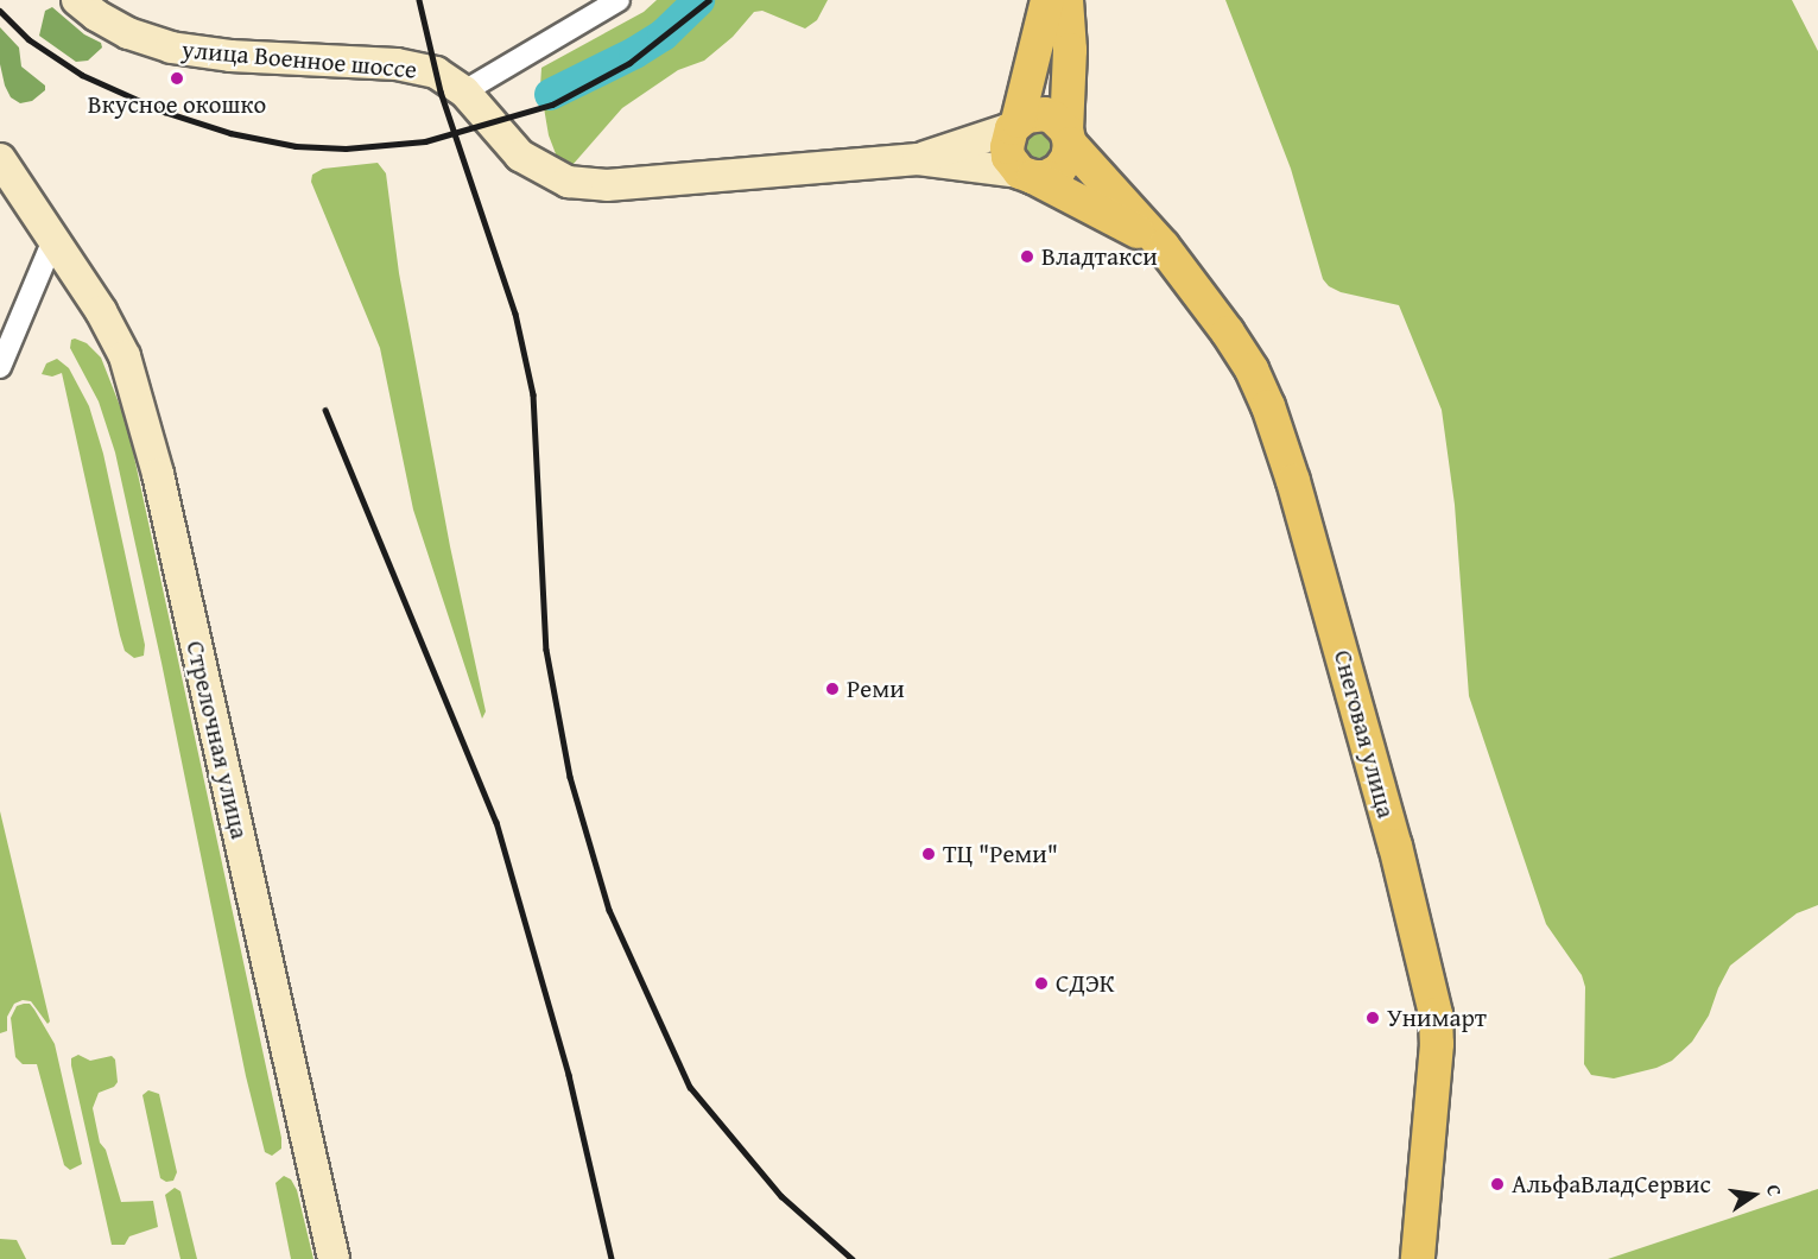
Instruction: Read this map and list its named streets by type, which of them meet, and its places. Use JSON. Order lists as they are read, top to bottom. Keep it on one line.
{"streets":{"main road":["улица Военное шоссе","Снеговая улица","Стрелочная улица"]},"crossings":[["улица Военное шоссе","Снеговая улица"]],"places":["Вкусное окошко","Владтакси","Реми","ТЦ \"Реми\"","СДЭК","Унимарт","АльфаВладСервис"],"north":"right"}
